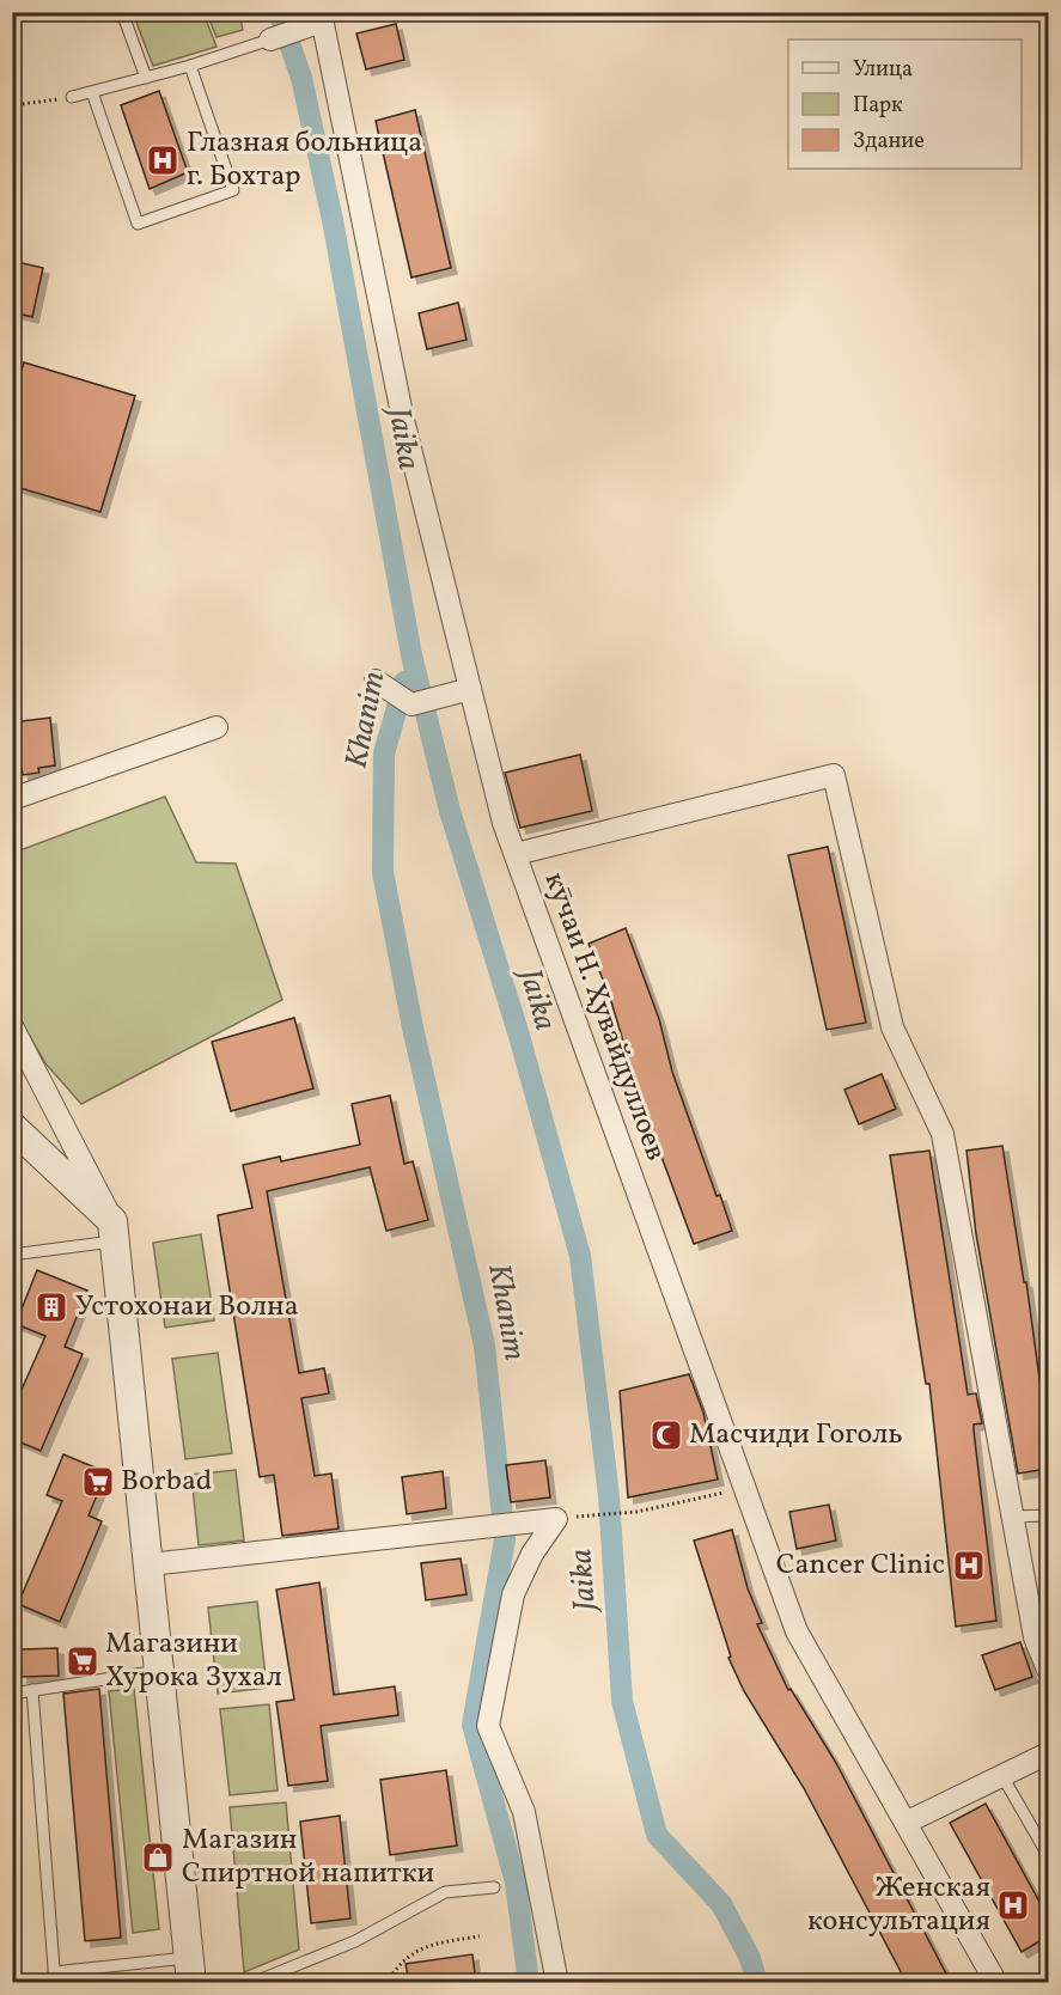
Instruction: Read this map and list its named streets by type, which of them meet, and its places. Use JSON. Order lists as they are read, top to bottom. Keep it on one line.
{"streets":{"street":["кӯчаи Н. Ҳувайдуллоев"]},"water":["Jaika","Khanim"],"places":{"hospital":["Глазная больница г. Бохтар","Cancer Clinic","Женская консультация"],"building":["Устохонаи Волна"],"mosque":["Масчиди Гоголь"],"supermarket":["Borbad","Магазини Хурока Зухал"],"shop":["Магазин Спиртной напитки"]},"legend":["Улица","Парк","Здание"]}
